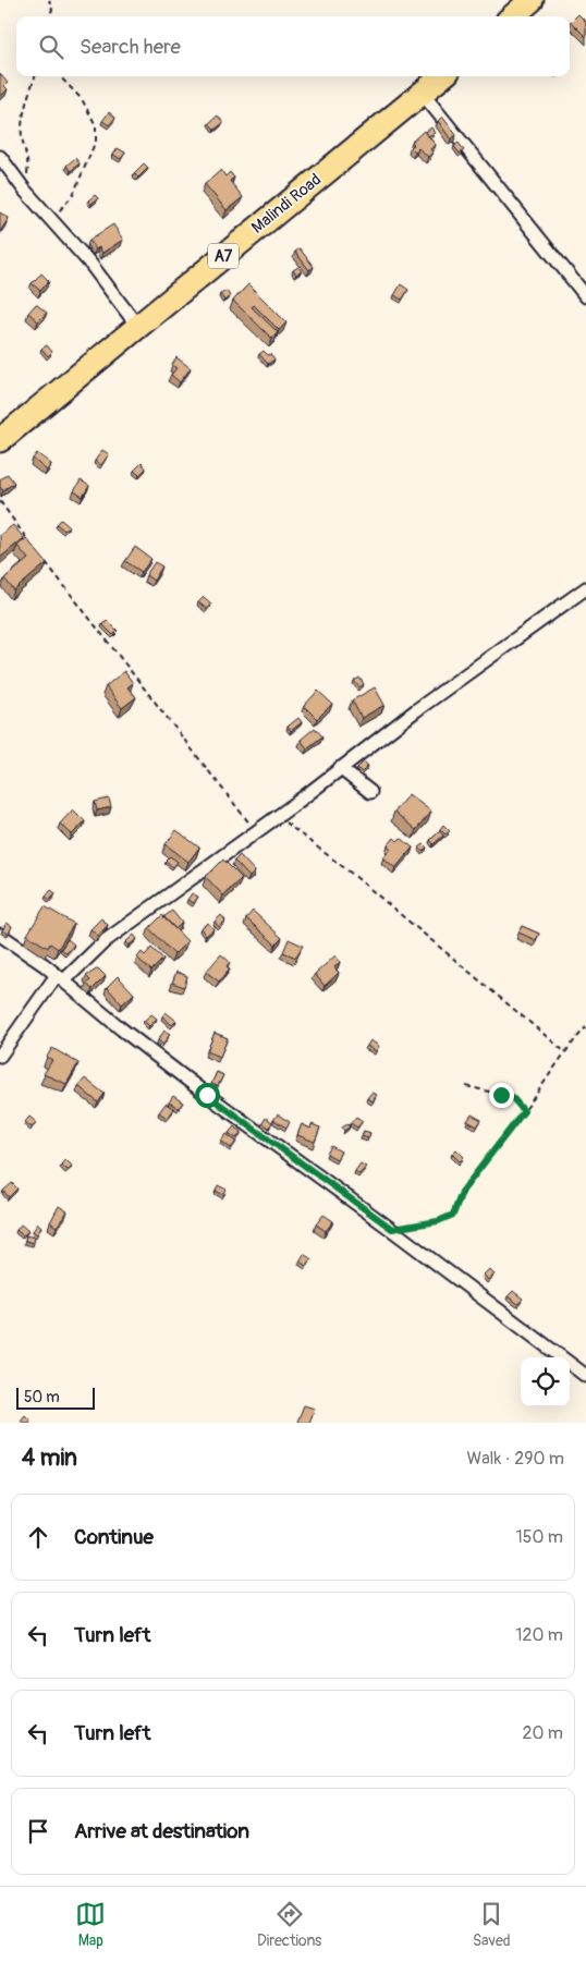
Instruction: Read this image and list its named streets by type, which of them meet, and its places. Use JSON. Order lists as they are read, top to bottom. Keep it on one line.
{"streets":{"highway":["Malindi Road","A7"]},"scale_bar":"50 m","page":{"search":"Search here","scale":"50 m","heading":["4 min","Walk · 290 m"],"list":[["Continue","150 m"],["Turn left","120 m"],["Turn left","20 m"],"Arrive at destination"],"nav":["Map","Directions","Saved"]}}
